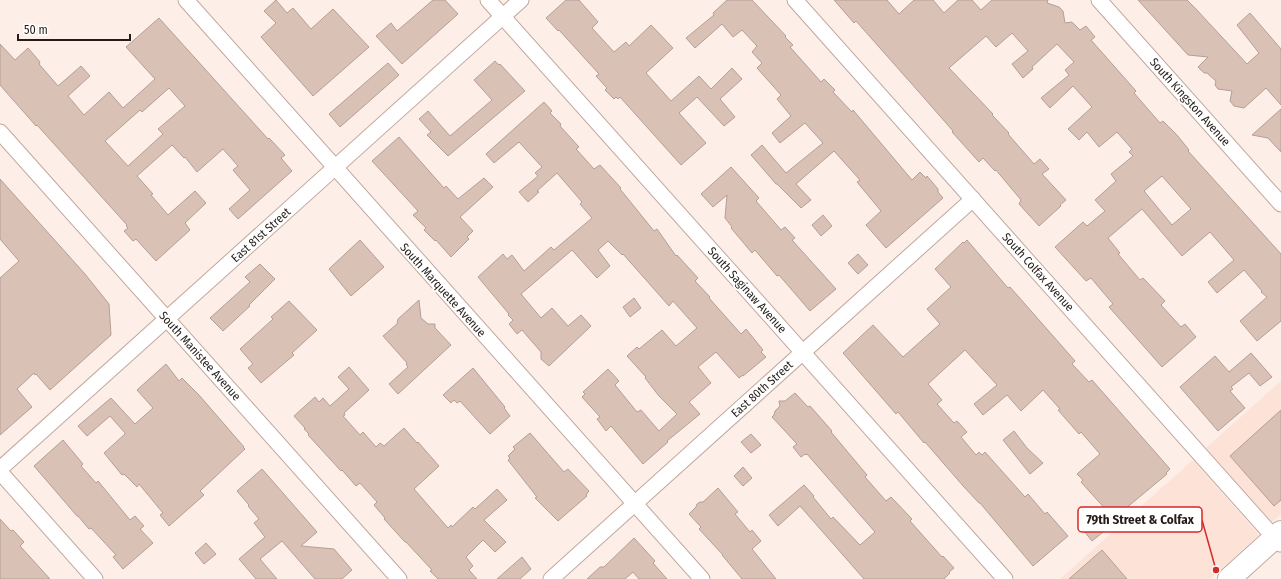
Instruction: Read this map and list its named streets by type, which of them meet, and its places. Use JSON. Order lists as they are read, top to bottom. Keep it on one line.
{"streets":{"street":["South Kingston Avenue","East 81st Street","South Colfax Avenue","South Marquette Avenue","South Saginaw Avenue","South Manistee Avenue","East 80th Street"]},"crossings":[["East 81st Street","South Marquette Avenue"],["East 81st Street","South Saginaw Avenue"],["East 81st Street","South Manistee Avenue"],["South Colfax Avenue","East 80th Street"],["South Marquette Avenue","East 80th Street"],["South Saginaw Avenue","East 80th Street"]],"places":["79th Street & Colfax"],"scale_bar":"50 m"}
